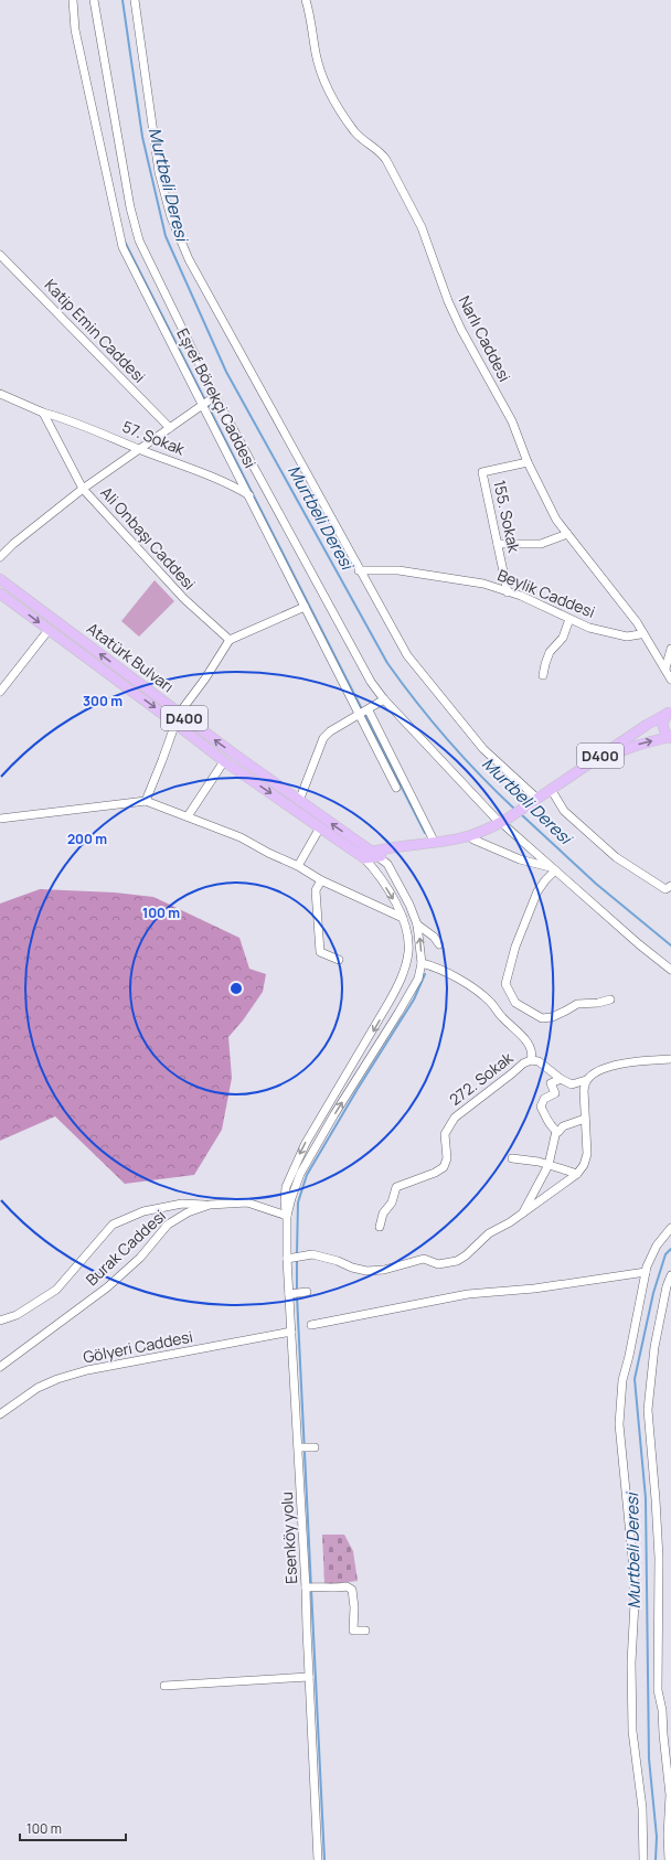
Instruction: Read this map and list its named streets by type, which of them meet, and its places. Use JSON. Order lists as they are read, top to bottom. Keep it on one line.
{"streets":{"main road":["Atatürk Bulvarı","D400"],"street":["Katip Emin Caddesi","Narlı Caddesi","Eşref Börekçi Caddesi","57. Sokak","155. Sokak","Ali Onbaşı Caddesi","Beylik Caddesi","272. Sokak","Burak Caddesi","Gölyeri Caddesi","Esenköy yolu"]},"crossings":[["Narlı Caddesi","155. Sokak"],["Narlı Caddesi","Beylik Caddesi"],["Eşref Börekçi Caddesi","57. Sokak"],["Eşref Börekçi Caddesi","D400"],["57. Sokak","Ali Onbaşı Caddesi"],["155. Sokak","Beylik Caddesi"],["Atatürk Bulvarı","D400"],["Burak Caddesi","Esenköy yolu"],["Gölyeri Caddesi","Esenköy yolu"]],"water":["Murtbeli Deresi"],"scale_bar":"100 m","rings":["300 m","200 m","100 m"]}
